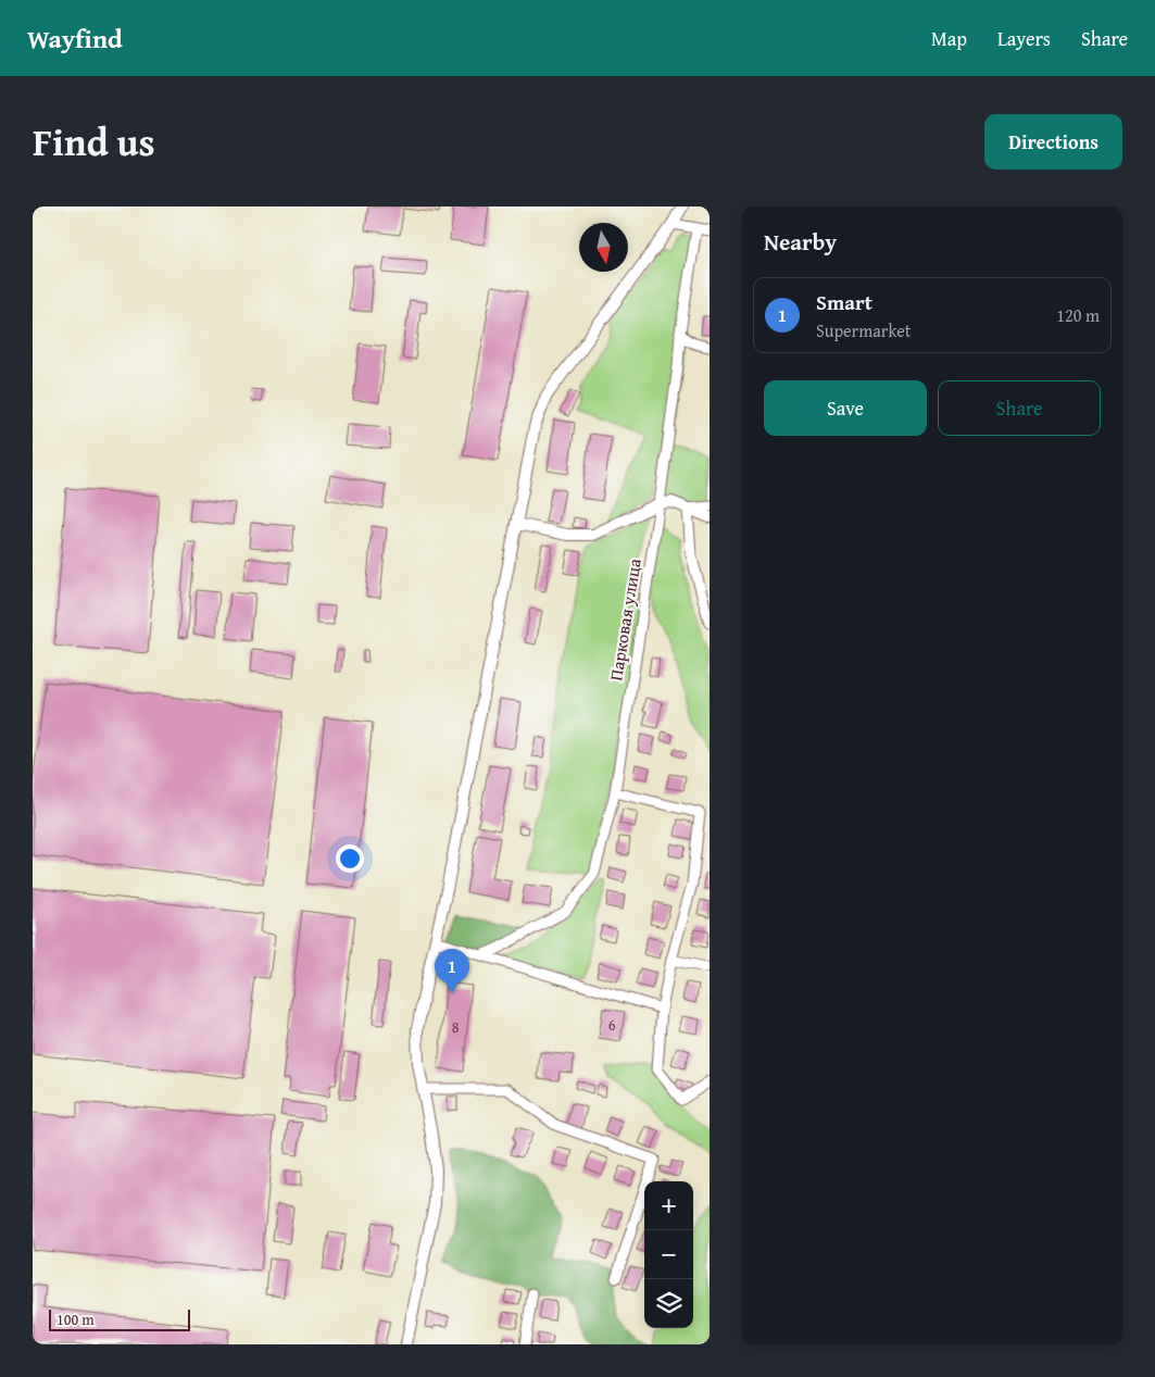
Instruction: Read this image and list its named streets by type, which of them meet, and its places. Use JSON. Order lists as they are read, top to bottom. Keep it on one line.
{"streets":{"street":["Парковая улица"]},"house_numbers":["6","8"],"scale_bar":"100 m","north":"bottom","page":{"header":"Wayfind","nav":["Map","Layers","Share"],"title":"Find us","buttons":["Directions",["Save","Share"]],"heading":"Nearby","list":[{"mark":"1","name":"Smart","note":"Supermarket","value":"120 m"}],"pins":"1","map_buttons":["+","−"],"scale":"100 m"}}
